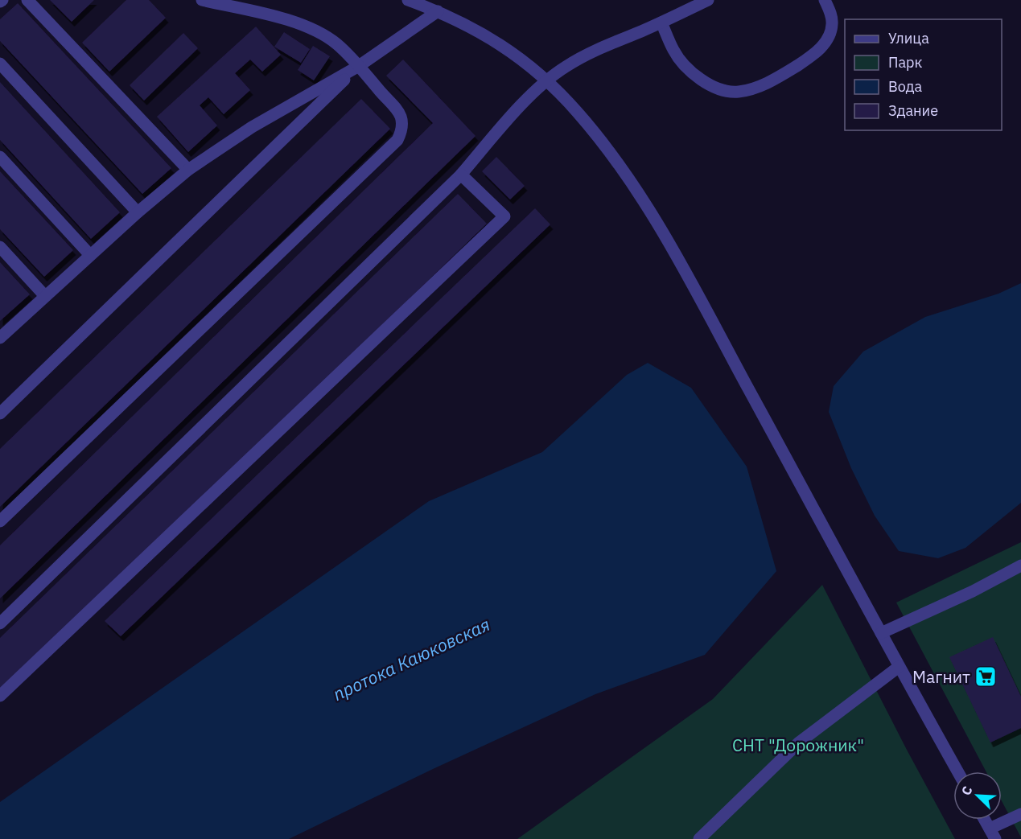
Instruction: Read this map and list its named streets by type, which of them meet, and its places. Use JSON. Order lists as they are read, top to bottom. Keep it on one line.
{"water":["протока Каюковская"],"parks":["СНТ \"Дорожник\""],"places":{"supermarket":["Магнит"]},"legend":["Улица","Парк","Вода","Здание"],"north":"top left"}
